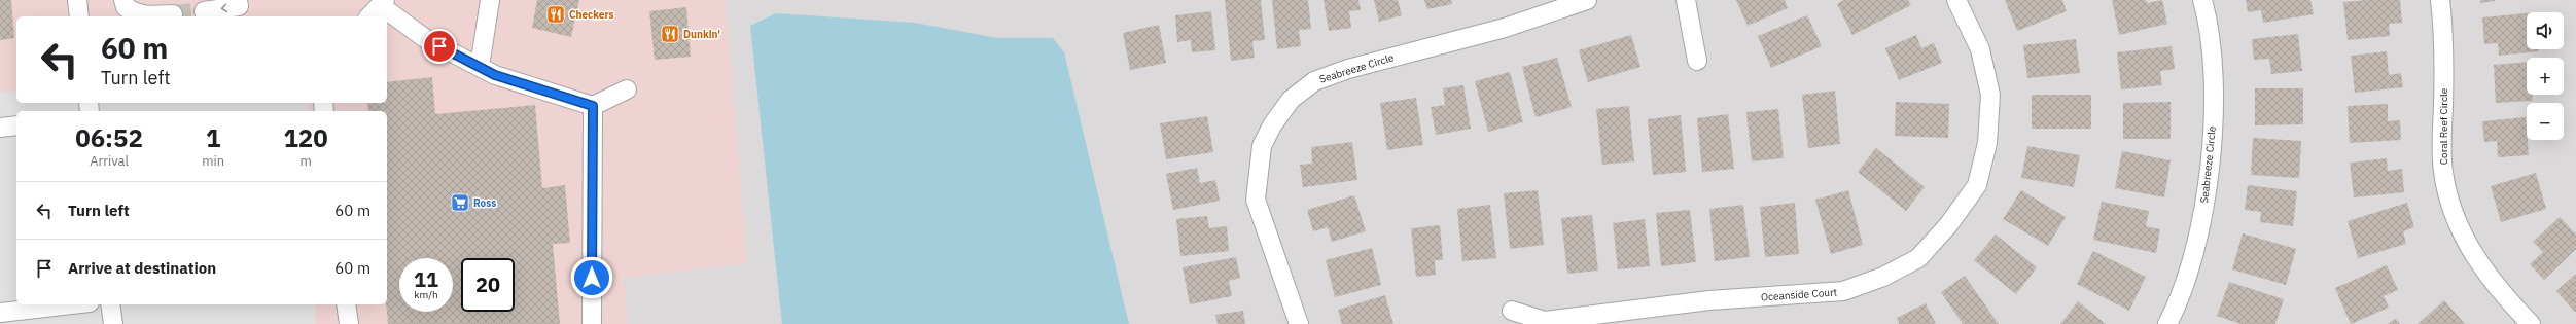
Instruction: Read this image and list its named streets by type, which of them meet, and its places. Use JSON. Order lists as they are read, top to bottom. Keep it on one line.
{"streets":{"street":["Seabreeze Circle","Coral Reef Circle","Oceanside Court"]},"places":{"restaurant":["Checkers","Dunkin'"],"supermarket":["Ross"]},"page":{"map_buttons":["+","−"],"turn":["60 m","Turn left"],"eta":["06:52","Arrival","1","min","120","m"],"list":[{"name":"Turn left","value":"60 m"},{"name":"Arrive at destination","value":"60 m"}],"speed":"11 km/h","limit":"20"}}
